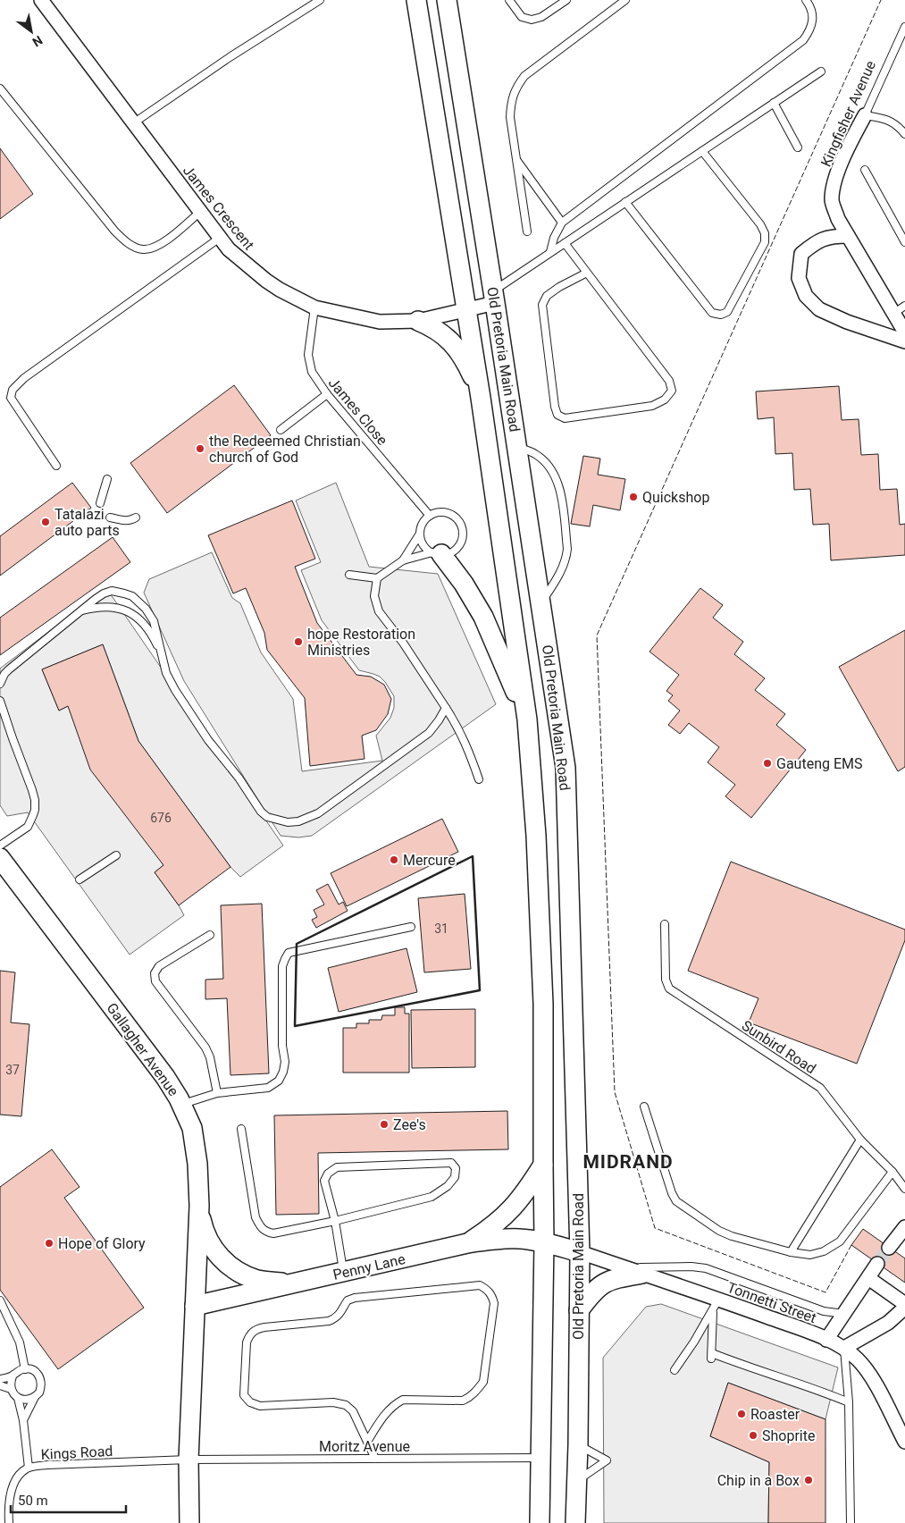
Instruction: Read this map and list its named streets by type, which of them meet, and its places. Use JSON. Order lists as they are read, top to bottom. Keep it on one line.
{"streets":{"main road":["Old Pretoria Main Road","Gallagher Avenue","Penny Lane"],"street":["Kingfisher Avenue","James Crescent","Tonnetti Street"],"lane":["James Close","Sunbird Road","Moritz Avenue","Kings Road"]},"crossings":[["James Crescent","Old Pretoria Main Road"],["James Crescent","James Close"],["Old Pretoria Main Road","Penny Lane"],["Old Pretoria Main Road","Tonnetti Street"],["Old Pretoria Main Road","Moritz Avenue"],["Gallagher Avenue","Penny Lane"],["Gallagher Avenue","Moritz Avenue"],["Gallagher Avenue","Kings Road"],["Penny Lane","Tonnetti Street"],["Moritz Avenue","Kings Road"]],"districts":["MIDRAND"],"places":["the Redeemed Christian church of God","Quickshop","Tatalazi auto parts","hope Restoration Ministries","Gauteng EMS","Mercure","Zee's","Hope of Glory","Roaster","Shoprite","Chip in a Box"],"house_numbers":["676","31","37"],"scale_bar":"50 m","north":"bottom right"}
